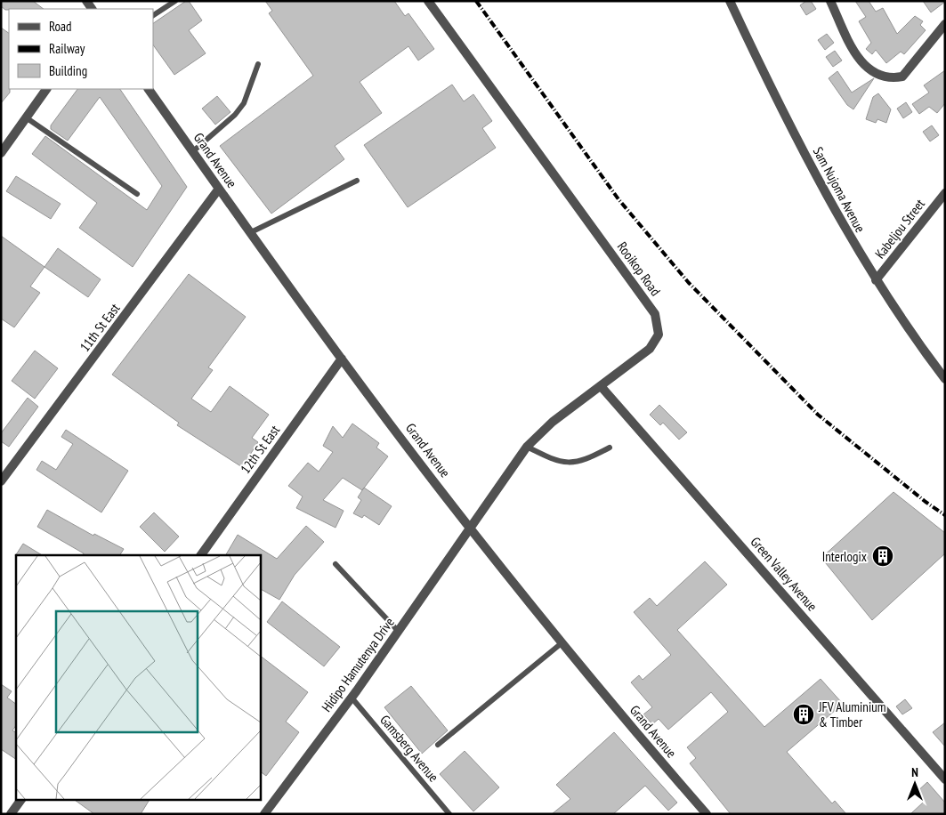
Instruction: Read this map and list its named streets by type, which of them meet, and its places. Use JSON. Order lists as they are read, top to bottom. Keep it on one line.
{"streets":{"street":["Grand Avenue","Sam Nujoma Avenue","Kabeljou Street","Rooikop Road","11th St East","12th St East","Green Valley Avenue","Hidipo Hamutenya Drive"],"lane":["Gamsberg Avenue"]},"crossings":[["Grand Avenue","Rooikop Road"],["Grand Avenue","11th St East"],["Grand Avenue","12th St East"],["Grand Avenue","Hidipo Hamutenya Drive"],["Sam Nujoma Avenue","Kabeljou Street"],["Rooikop Road","Green Valley Avenue"],["Rooikop Road","Hidipo Hamutenya Drive"],["Hidipo Hamutenya Drive","Gamsberg Avenue"]],"places":{"building":["Interlogix","JFV Aluminium & Timber"]},"legend":["Road","Railway","Building"],"north":"top"}
